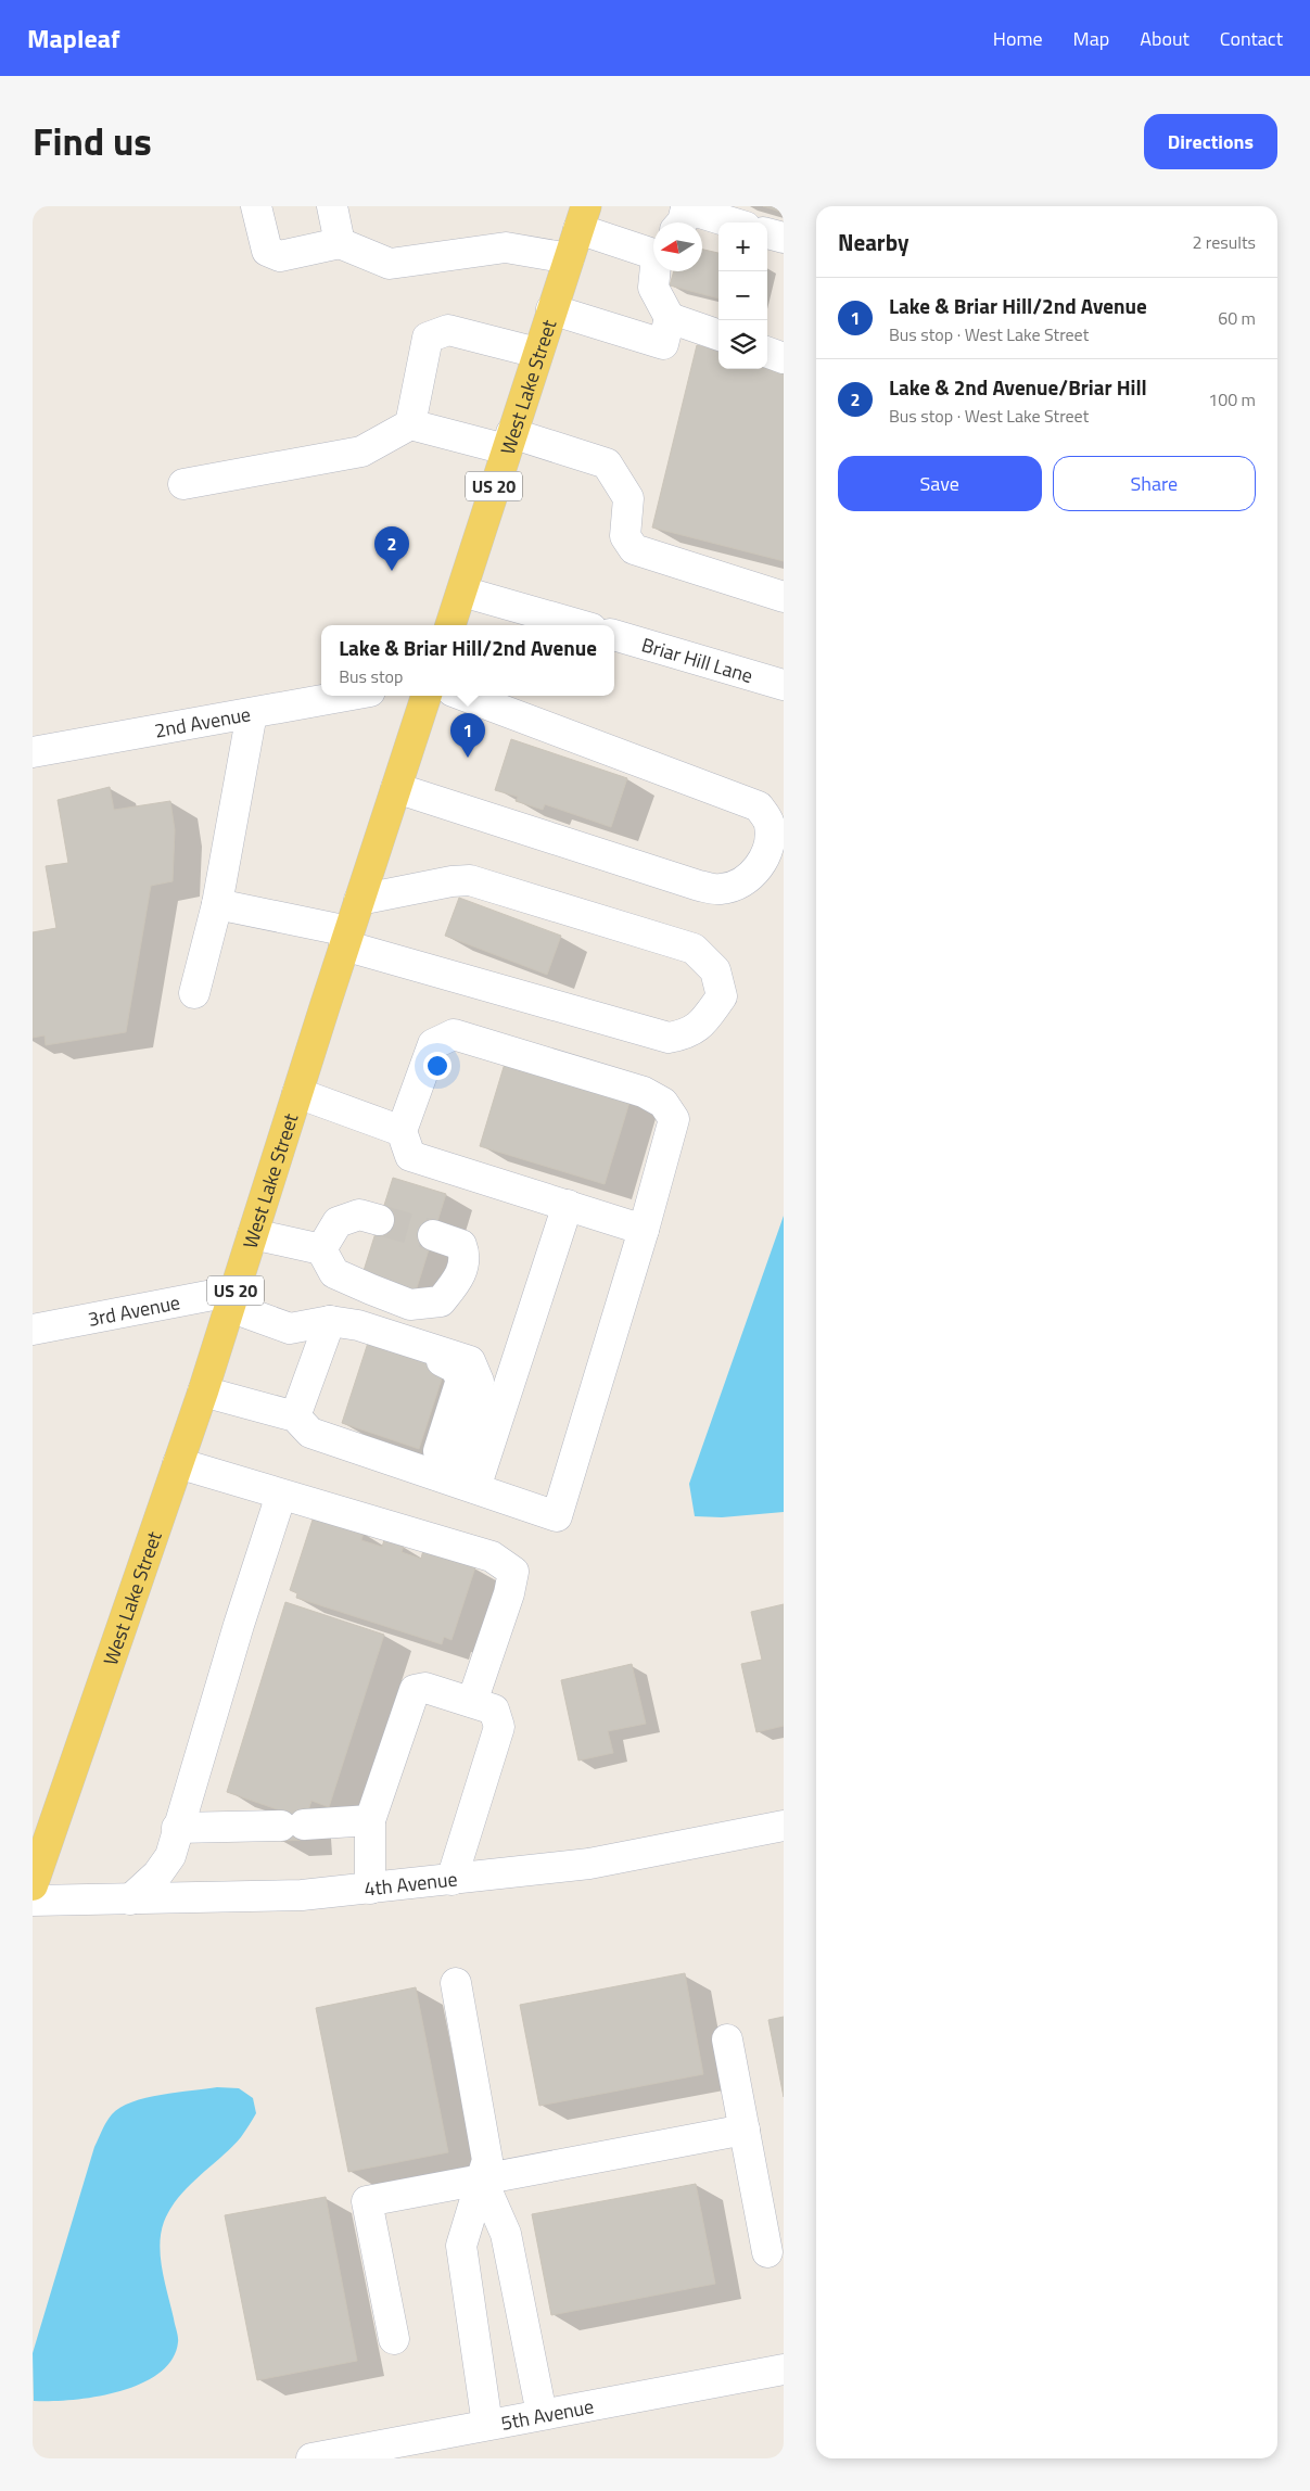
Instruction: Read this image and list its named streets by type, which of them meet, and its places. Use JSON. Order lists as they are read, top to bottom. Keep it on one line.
{"streets":{"main road":["West Lake Street","US 20"],"street":["Briar Hill Lane","2nd Avenue","3rd Avenue","4th Avenue","5th Avenue"]},"crossings":[["West Lake Street","3rd Avenue"]],"north":"left","page":{"header":"Mapleaf","nav":["Home","Map","About","Contact"],"title":"Find us","buttons":["Directions",["Save","Share"]],"heading":["Nearby","2 results"],"map_buttons":["+","−"],"list":[{"mark":"1","name":"Lake & Briar Hill/2nd Avenue","note":"Bus stop · West Lake Street","value":"60 m"},{"mark":"2","name":"Lake & 2nd Avenue/Briar Hill","note":"Bus stop · West Lake Street","value":"100 m"}],"pins":["2","1"],"popup":["Lake & Briar Hill/2nd Avenue","Bus stop"]}}
